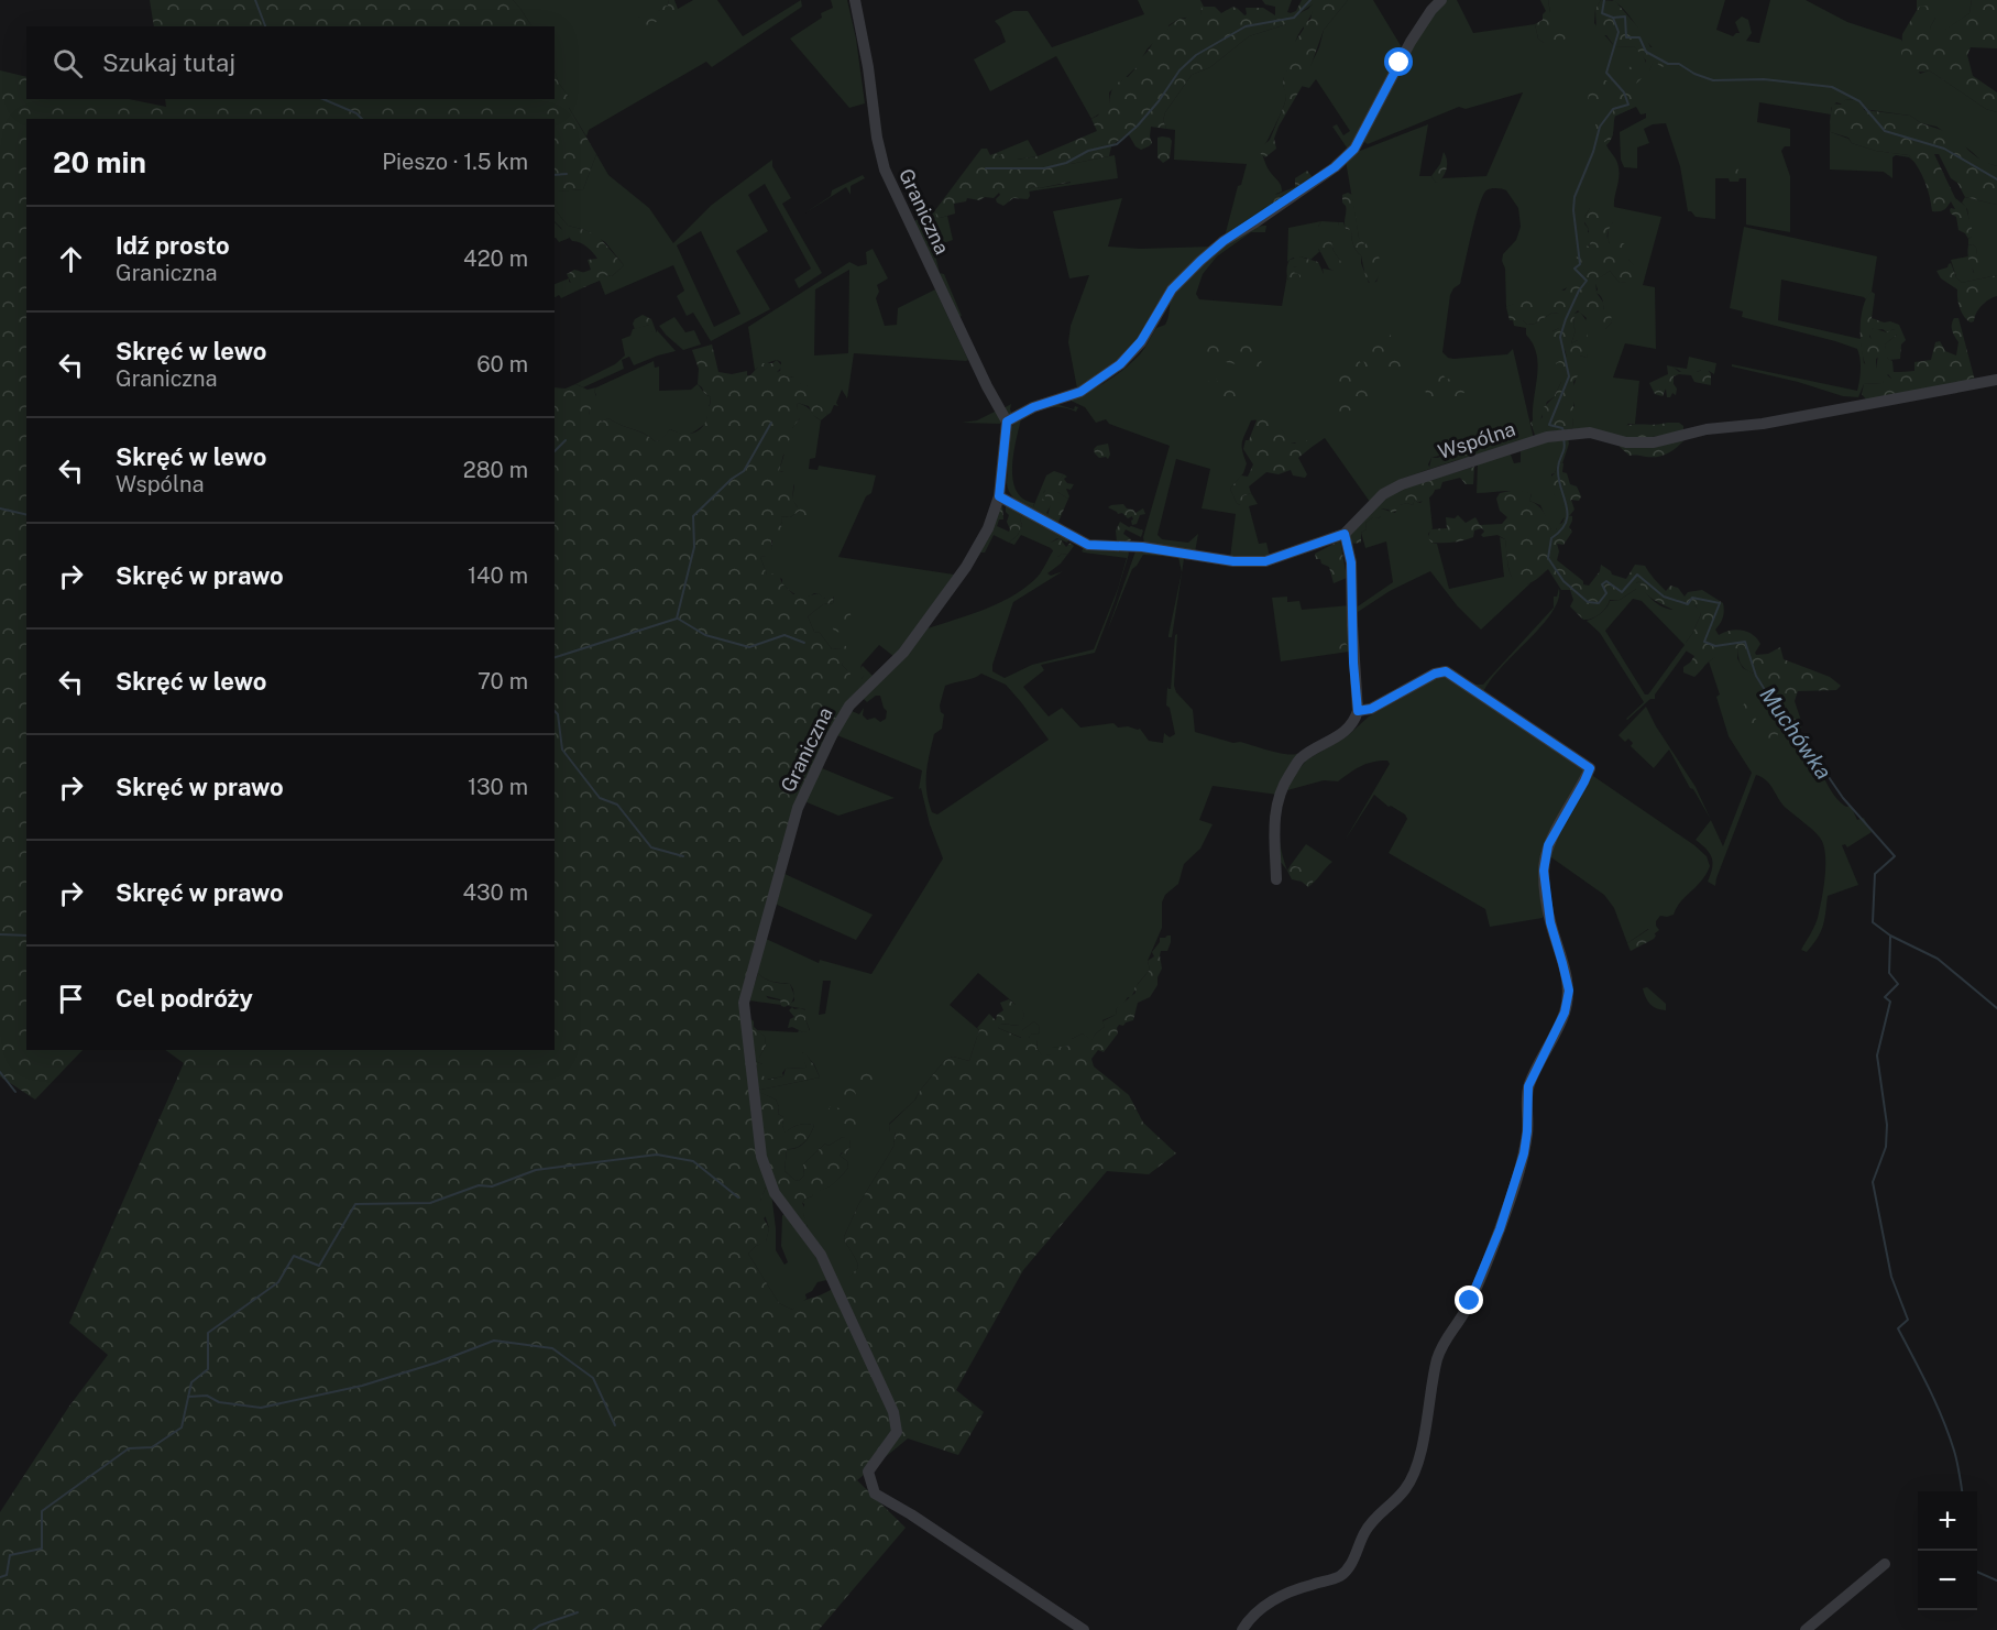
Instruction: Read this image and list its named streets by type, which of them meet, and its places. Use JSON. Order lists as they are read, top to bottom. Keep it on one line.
{"streets":{"street":["Graniczna","Wspólna"]},"crossings":[["Graniczna","Wspólna"]],"water":["Muchówka"],"page":{"search":"Szukaj tutaj","heading":["20 min","Pieszo · 1.5 km"],"list":[["Idź prosto","Graniczna","420 m"],["Skręć w lewo","Graniczna","60 m"],["Skręć w lewo","Wspólna","280 m"],["Skręć w prawo","140 m"],["Skręć w lewo","70 m"],["Skręć w prawo","130 m"],["Skręć w prawo","430 m"],"Cel podróży"],"map_buttons":["+","−"]}}
